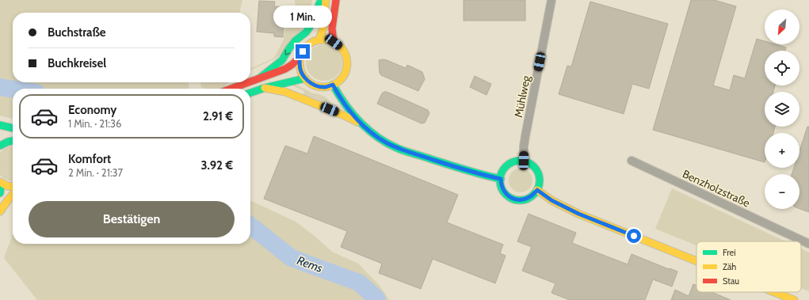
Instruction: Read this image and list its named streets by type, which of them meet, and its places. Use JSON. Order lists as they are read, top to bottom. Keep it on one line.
{"streets":{"street":["Mühlweg","Benzholzstraße"]},"water":["Rems"],"legend":["Frei","Zäh","Stau"],"north":"bottom left","page":{"bubble":"1 Min.","map_buttons":["+","−"],"banner":["Buchstraße","Buchkreisel"],"list":[{"name":"Economy","note":"1 Min. · 21:36","value":"2.91 €"},{"name":"Komfort","note":"2 Min. · 21:37","value":"3.92 €"}],"buttons":"Bestätigen"}}
